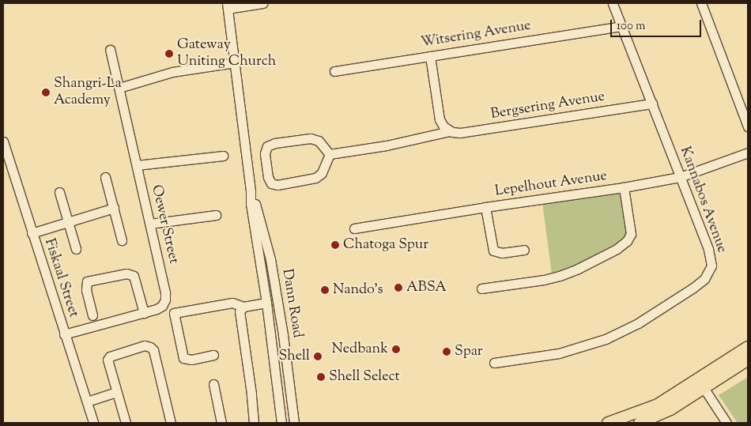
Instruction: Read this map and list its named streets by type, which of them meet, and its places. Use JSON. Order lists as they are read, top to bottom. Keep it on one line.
{"streets":{"street":["Witsering Avenue","Bergsering Avenue","Lepelhout Avenue","Kannabos Avenue","Oewer Street","Fiskaal Street","Dann Road"]},"crossings":[["Witsering Avenue","Kannabos Avenue"],["Bergsering Avenue","Kannabos Avenue"],["Lepelhout Avenue","Kannabos Avenue"],["Oewer Street","Fiskaal Street"]],"places":["Gateway Uniting Church","Shangri-La Academy","Chatoga Spur","ABSA","Nando's","Nedbank","Spar","Shell","Shell Select"],"scale_bar":"100 m"}
